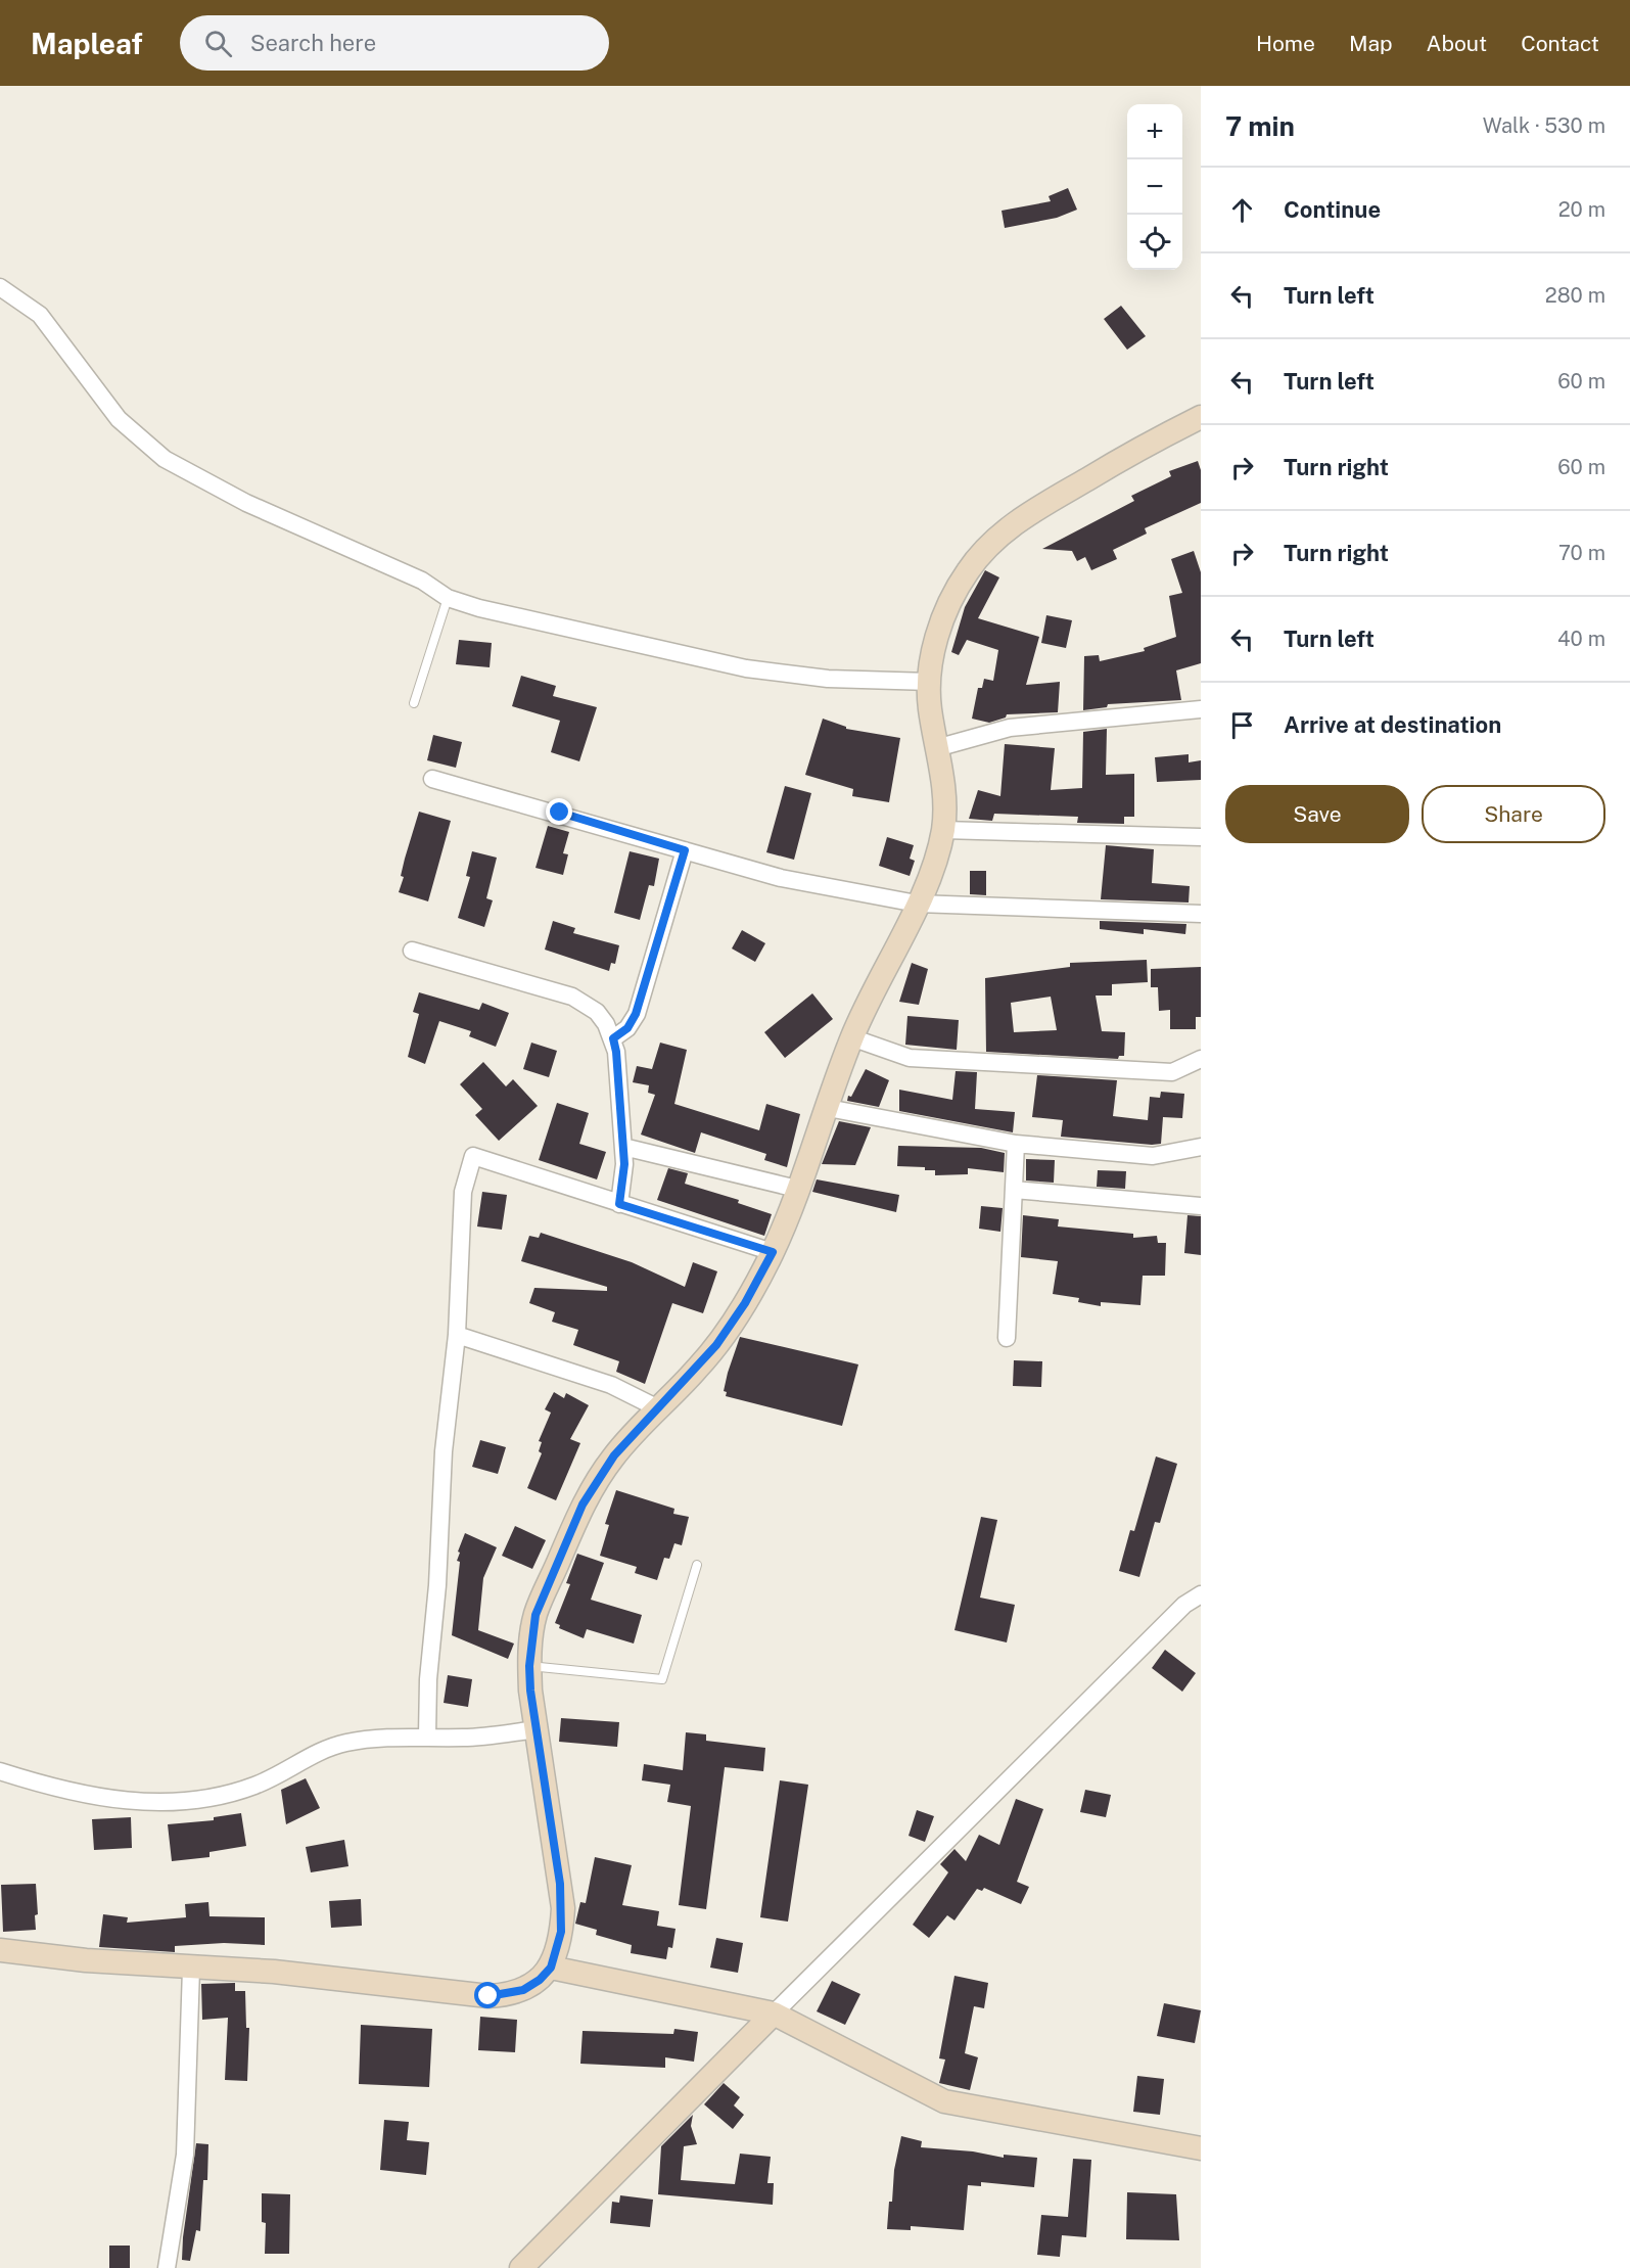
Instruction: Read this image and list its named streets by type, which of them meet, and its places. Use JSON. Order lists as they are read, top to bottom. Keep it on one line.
{"page":{"header":"Mapleaf","search":"Search here","nav":["Home","Map","About","Contact"],"heading":["7 min","Walk · 530 m"],"map_buttons":["+","−"],"list":[["Continue","20 m"],["Turn left","280 m"],["Turn left","60 m"],["Turn right","60 m"],["Turn right","70 m"],["Turn left","40 m"],"Arrive at destination"],"buttons":["Save","Share"]}}
